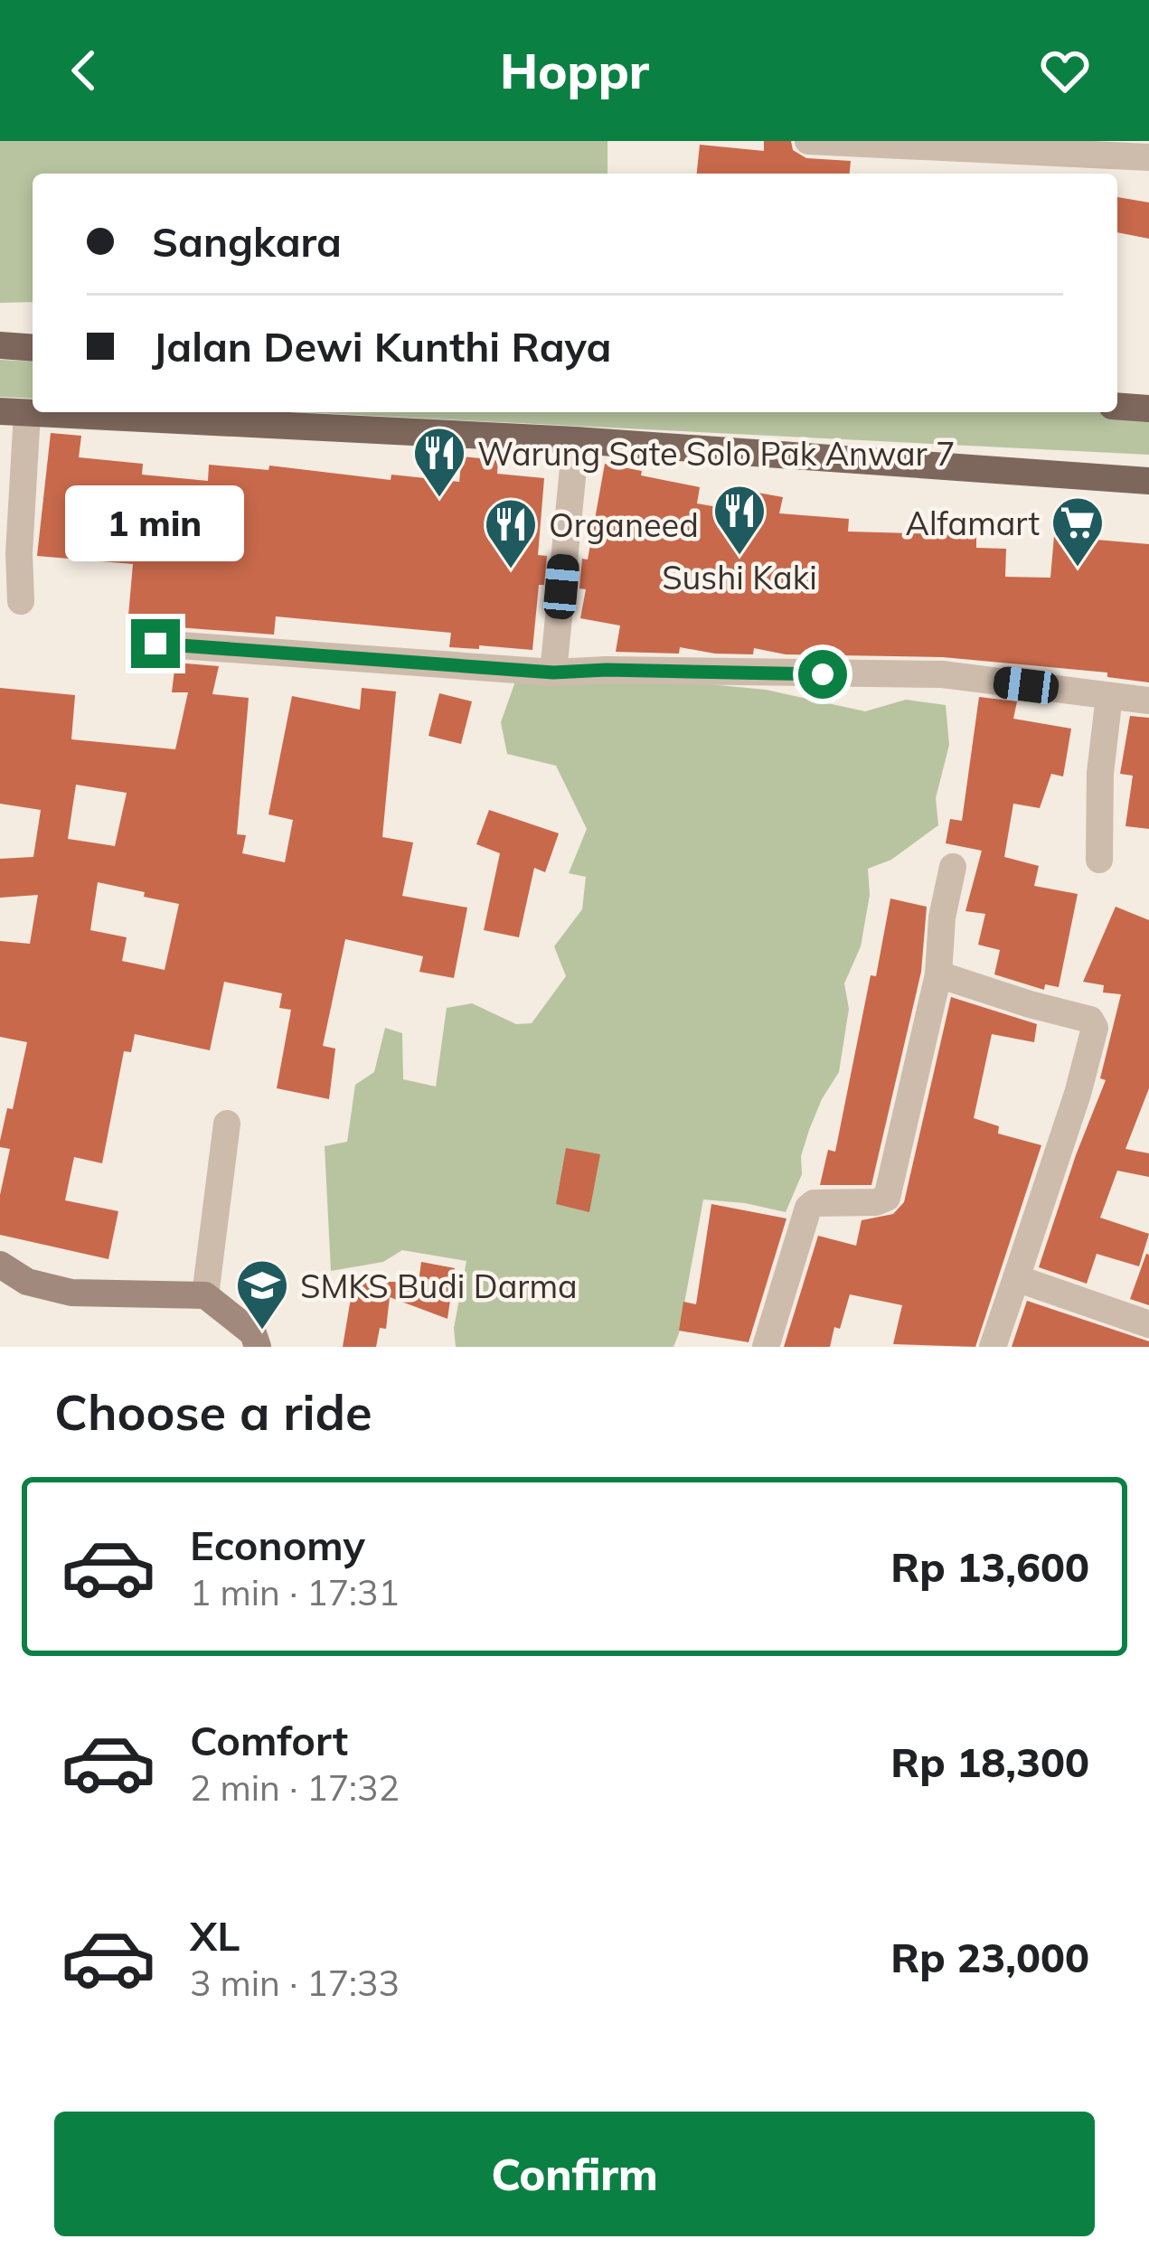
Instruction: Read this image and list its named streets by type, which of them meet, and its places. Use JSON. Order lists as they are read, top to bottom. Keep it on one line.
{"places":{"restaurant":["Warung Sate Solo Pak Anwar 7","Sushi Kaki","Organeed"],"supermarket":["Alfamart"],"school or university":["SMKS Budi Darma"]},"page":{"header":"Hoppr","banner":["Sangkara","Jalan Dewi Kunthi Raya"],"bubble":"1 min","heading":"Choose a ride","list":[{"name":"Economy","note":"1 min · 17:31","value":"Rp 13,600"},{"name":"Comfort","note":"2 min · 17:32","value":"Rp 18,300"},{"name":"XL","note":"3 min · 17:33","value":"Rp 23,000"}],"buttons":"Confirm"}}
